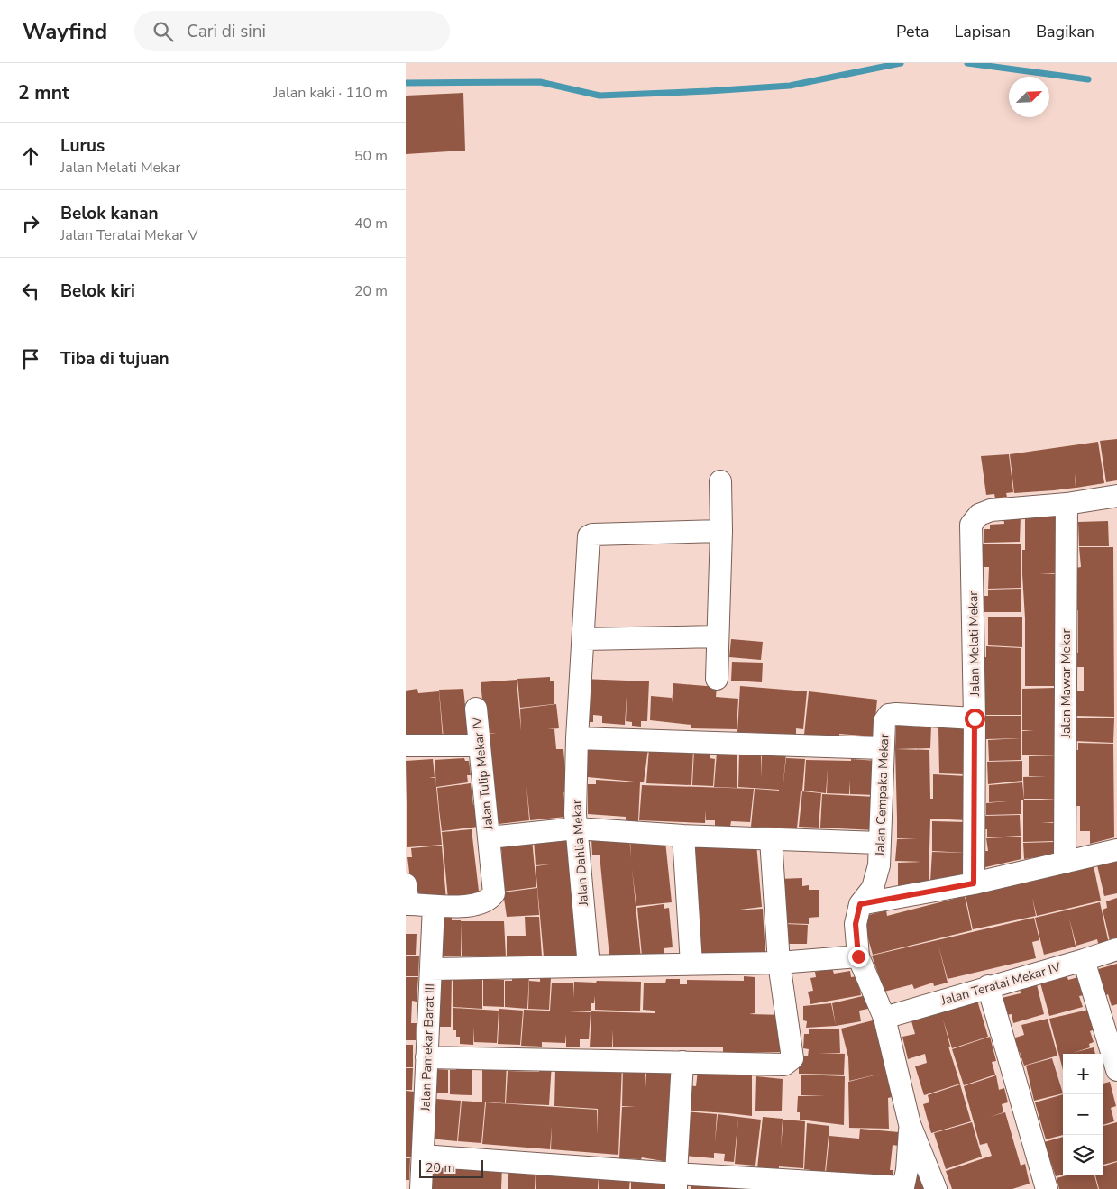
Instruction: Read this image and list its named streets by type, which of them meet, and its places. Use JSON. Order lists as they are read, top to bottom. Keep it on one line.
{"streets":{"street":["Jalan Melati Mekar","Jalan Mawar Mekar","Jalan Tulip Mekar IV","Jalan Cempaka Mekar","Jalan Dahlia Mekar","Jalan Teratai Mekar IV","Jalan Pamekar Barat III"]},"crossings":[["Jalan Melati Mekar","Jalan Mawar Mekar"],["Jalan Melati Mekar","Jalan Cempaka Mekar"],["Jalan Tulip Mekar IV","Jalan Pamekar Barat III"]],"scale_bar":"20 m","north":"top right","page":{"header":"Wayfind","search":"Cari di sini","nav":["Peta","Lapisan","Bagikan"],"heading":["2 mnt","Jalan kaki · 110 m"],"list":[["Lurus","Jalan Melati Mekar","50 m"],["Belok kanan","Jalan Teratai Mekar V","40 m"],["Belok kiri","20 m"],"Tiba di tujuan"],"map_buttons":["+","−"],"scale":"20 m"}}
